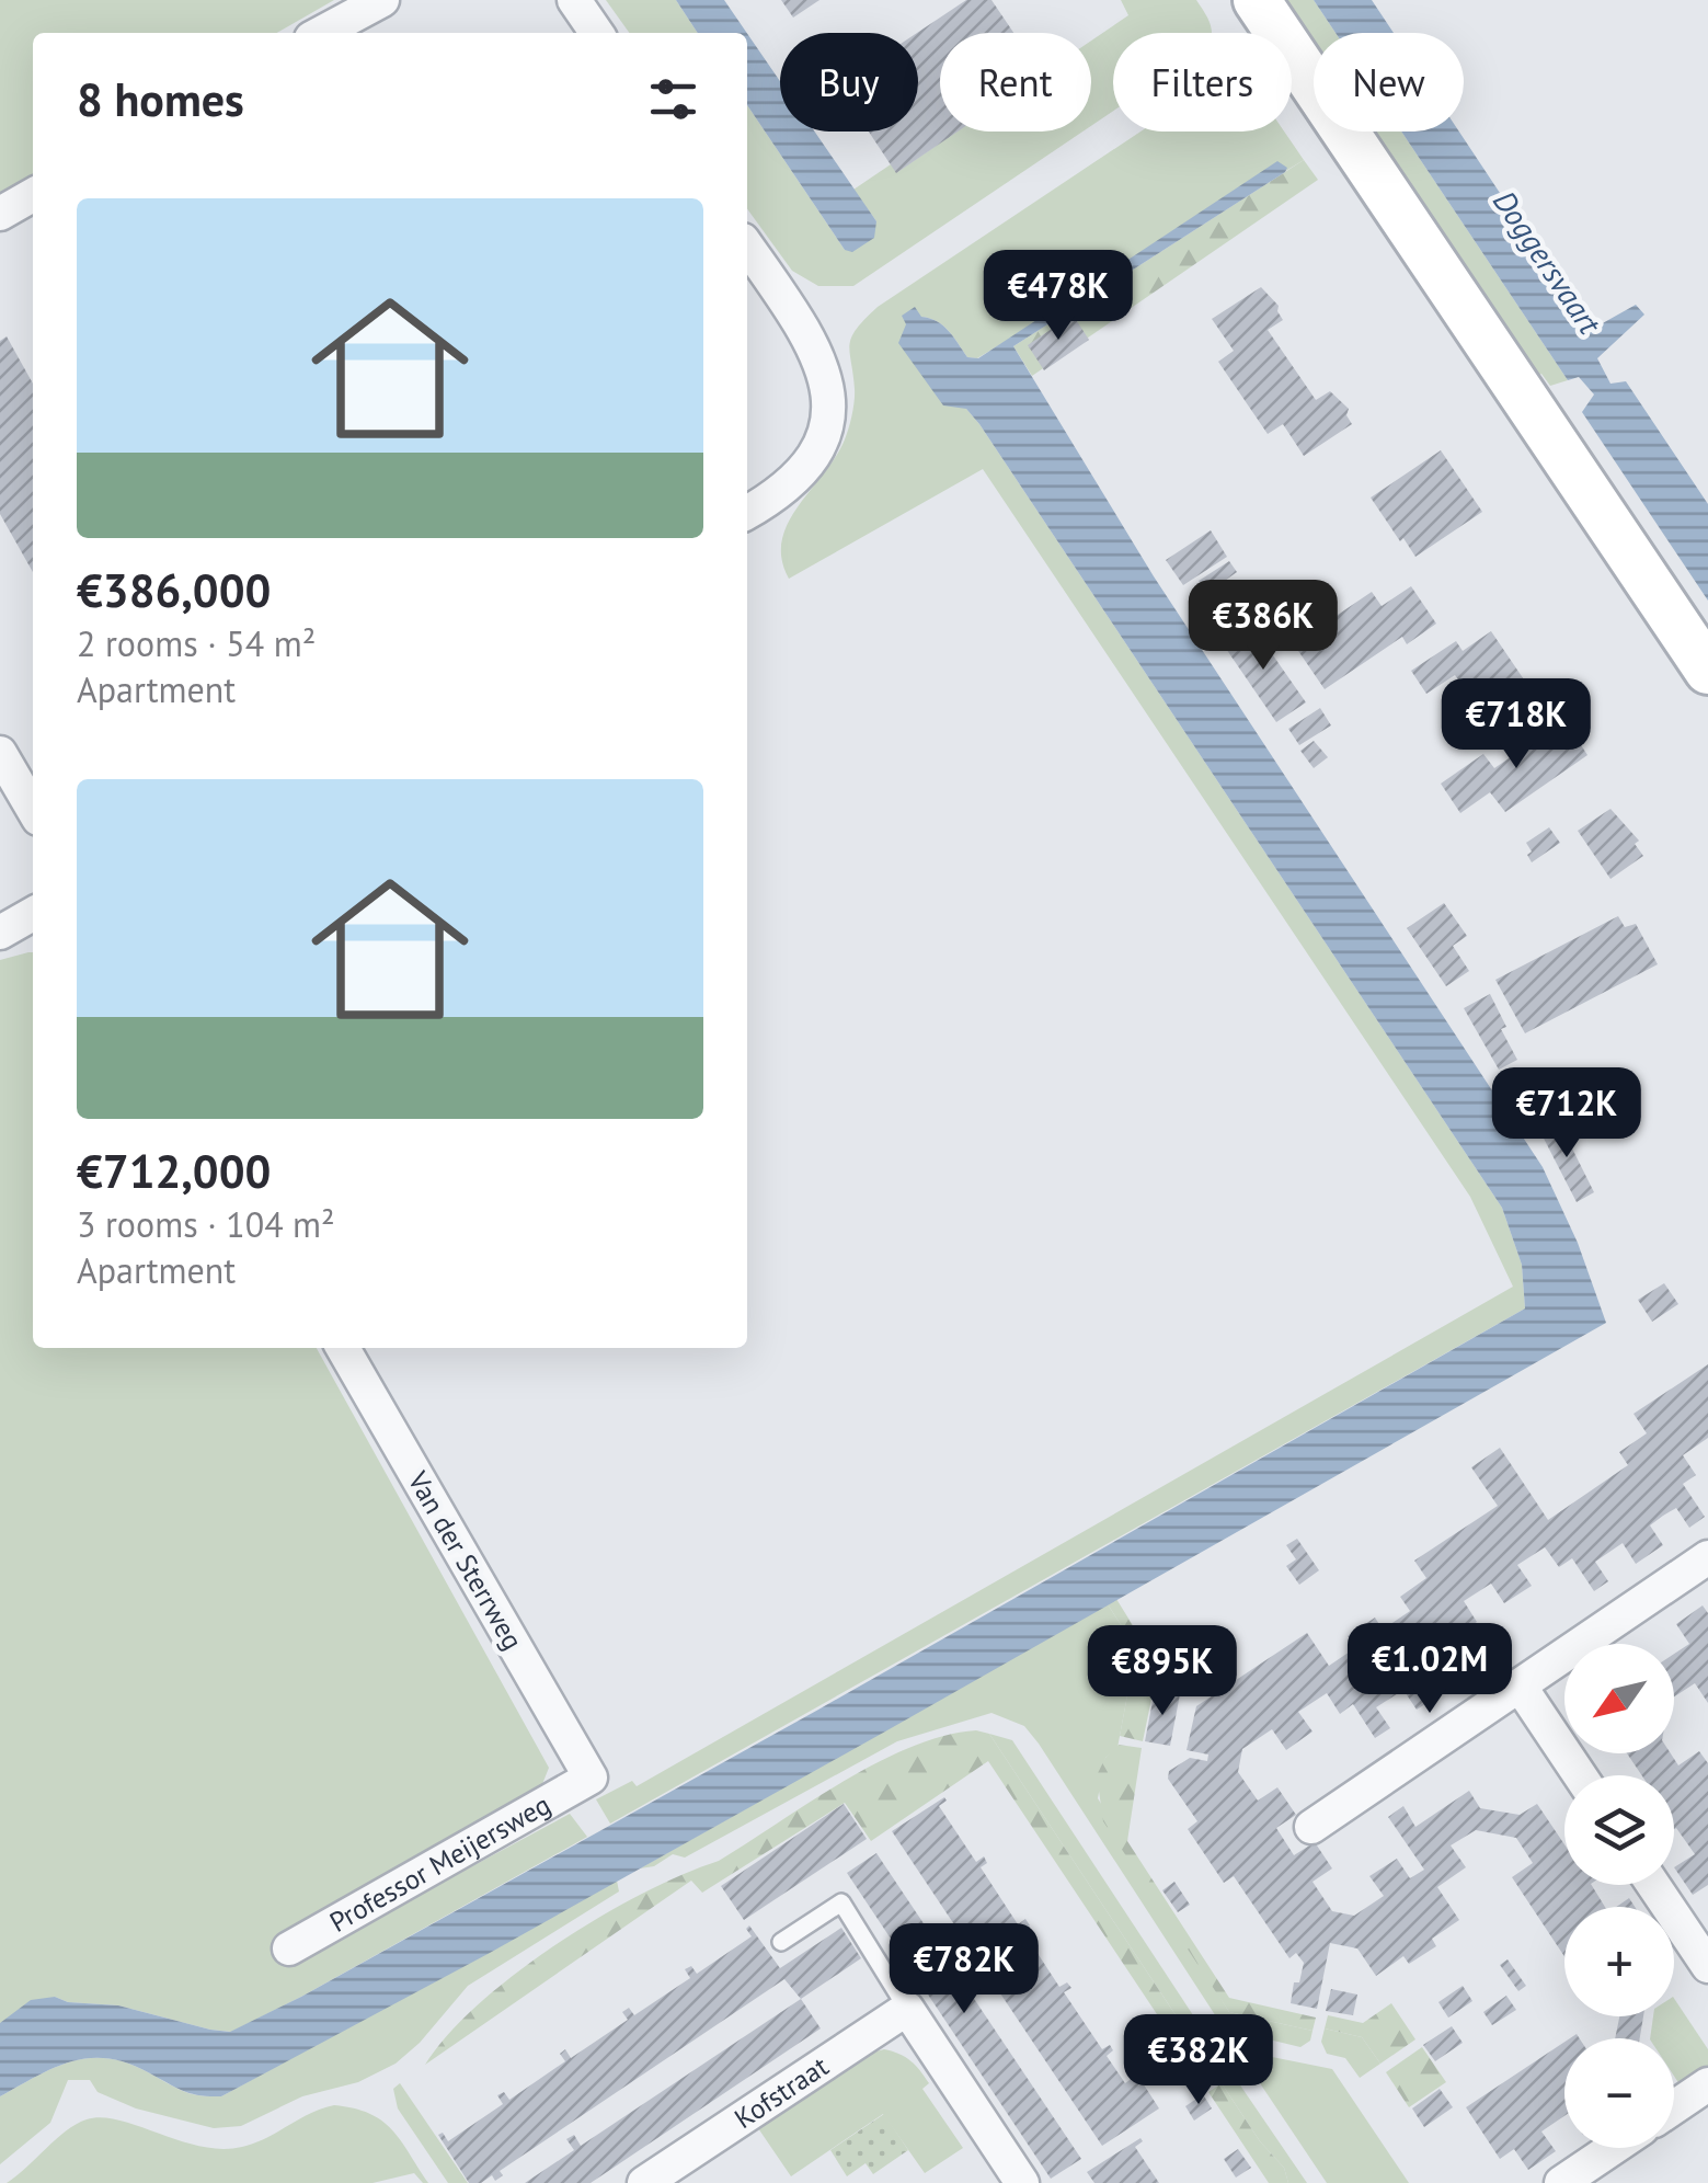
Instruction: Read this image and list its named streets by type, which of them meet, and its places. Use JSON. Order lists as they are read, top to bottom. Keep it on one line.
{"streets":{"street":["Van der Sterrweg","Professor Meijersweg","Kofstraat"]},"crossings":[["Van der Sterrweg","Professor Meijersweg"]],"water":["Doggersvaart"],"north":"bottom left","page":{"chip":["Buy","Rent","Filters","New"],"heading":"8 homes","list":[{"name":"€386,000","note":"2 rooms · 54 m² · Apartment"},{"name":"€712,000","note":"3 rooms · 104 m² · Apartment"}],"price":["€478K","€386K","€718K","€712K","€1.02M","€895K","€782K","€382K"],"map_buttons":["+","−"]}}
